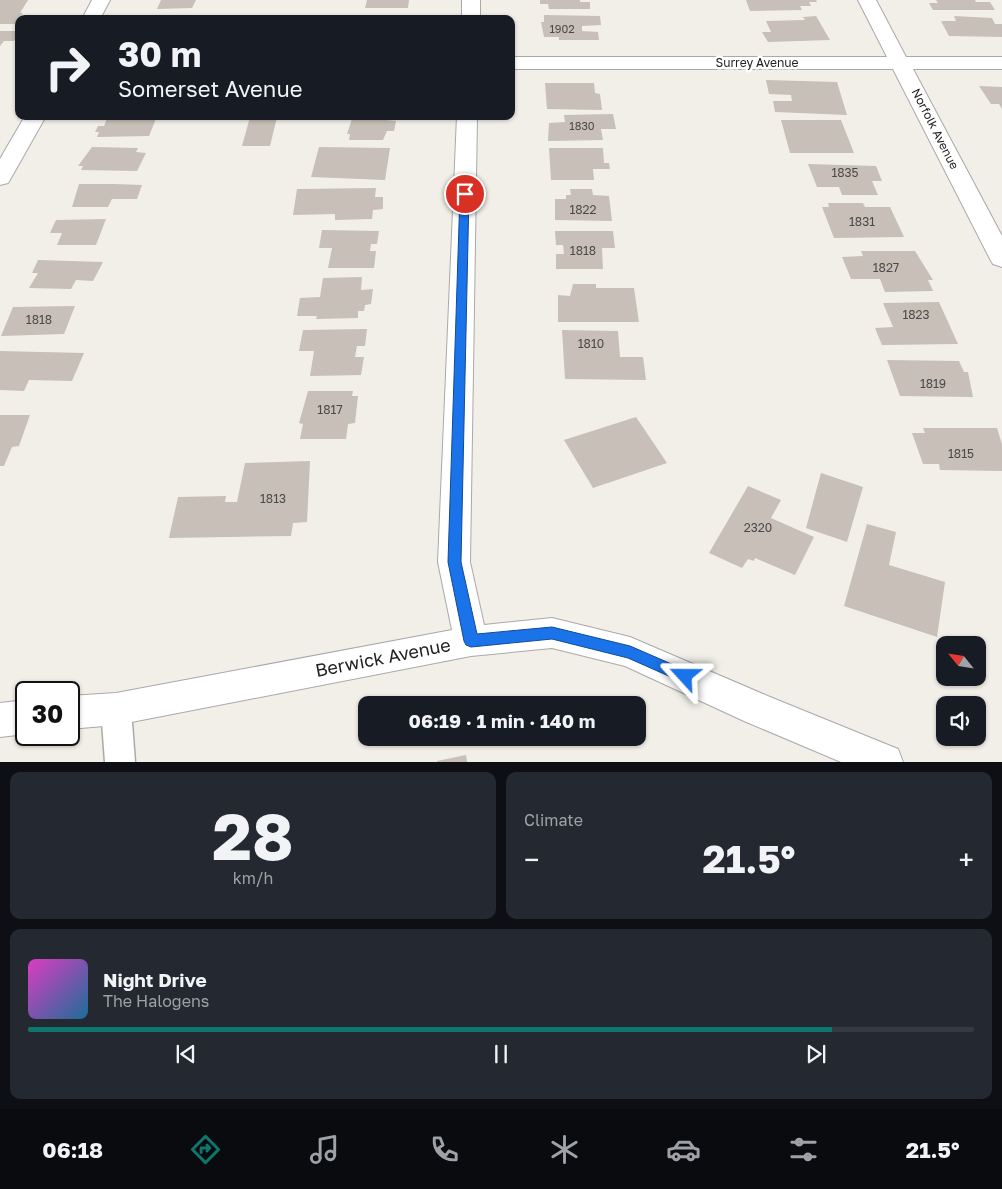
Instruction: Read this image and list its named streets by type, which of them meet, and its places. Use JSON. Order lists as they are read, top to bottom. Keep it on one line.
{"streets":{"street":["Surrey Avenue","Norfolk Avenue","Berwick Avenue"]},"crossings":[["Surrey Avenue","Norfolk Avenue"]],"house_numbers":["1902","1830","1835","1822","1831","1818","1827","1823","1818","1810","1819","1817","1815","1813","2320"],"north":"top left","page":{"turn":["30 m","Somerset Avenue"],"limit":"30","trip":"06:19 · 1 min · 140 m","tile":[["28","km/h"],"Climate"],"heat":["−","21.5°","+"],"song":["Night Drive","The Halogens"],"tabs":["06:18","21.5°"]}}
